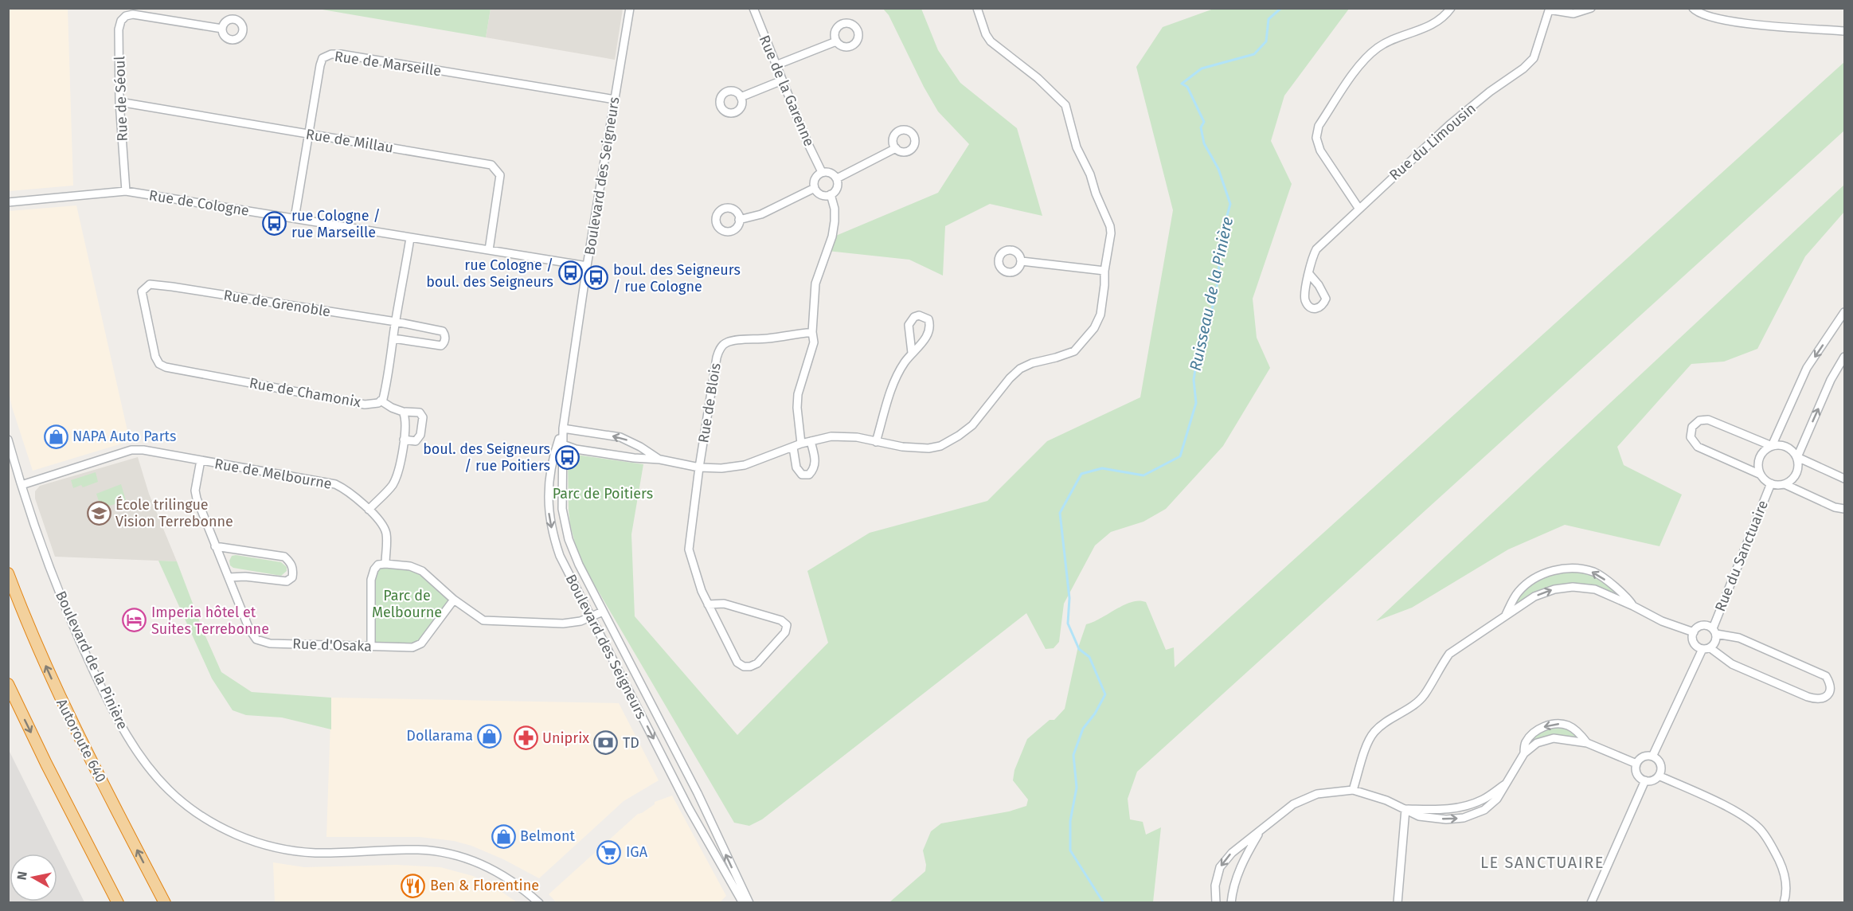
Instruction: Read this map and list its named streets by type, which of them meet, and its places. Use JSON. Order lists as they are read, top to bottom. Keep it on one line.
{"streets":{"highway":["Autoroute 640"],"street":["Rue de Marseille","Rue de la Garenne","Rue de Séoul","Rue de Millau","Rue du Limousin","Boulevard des Seigneurs","Rue de Cologne","Rue de Grenoble","Rue de Chamonix","Rue de Blois","Rue de Melbourne","Rue du Sanctuaire","Rue d'Osaka","Boulevard de la Pinière"]},"crossings":[["Rue de Marseille","Rue de Millau"],["Rue de Marseille","Boulevard des Seigneurs"],["Rue de Marseille","Rue de Cologne"],["Rue de Séoul","Rue de Millau"],["Rue de Séoul","Rue de Cologne"],["Rue de Millau","Rue de Cologne"],["Boulevard des Seigneurs","Rue de Cologne"],["Rue de Cologne","Rue de Chamonix"],["Rue de Grenoble","Rue de Chamonix"],["Rue de Melbourne","Rue d'Osaka"],["Rue de Melbourne","Boulevard de la Pinière"]],"districts":["LE SANCTUAIRE"],"water":["Ruisseau de la Pinière"],"parks":["Parc de Poitiers","Parc de Melbourne"],"places":{"bus stop":["rue Cologne / rue Marseille","rue Cologne / boul. des Seigneurs","boul. des Seigneurs / rue Cologne","boul. des Seigneurs / rue Poitiers"],"shop":["NAPA Auto Parts","Dollarama","Belmont"],"school or university":["École trilingue Vision Terrebonne"],"hotel":["Imperia hôtel et Suites Terrebonne"],"pharmacy":["Uniprix"],"bank":["TD"],"supermarket":["IGA"],"restaurant":["Ben & Florentine"]},"north":"left"}
